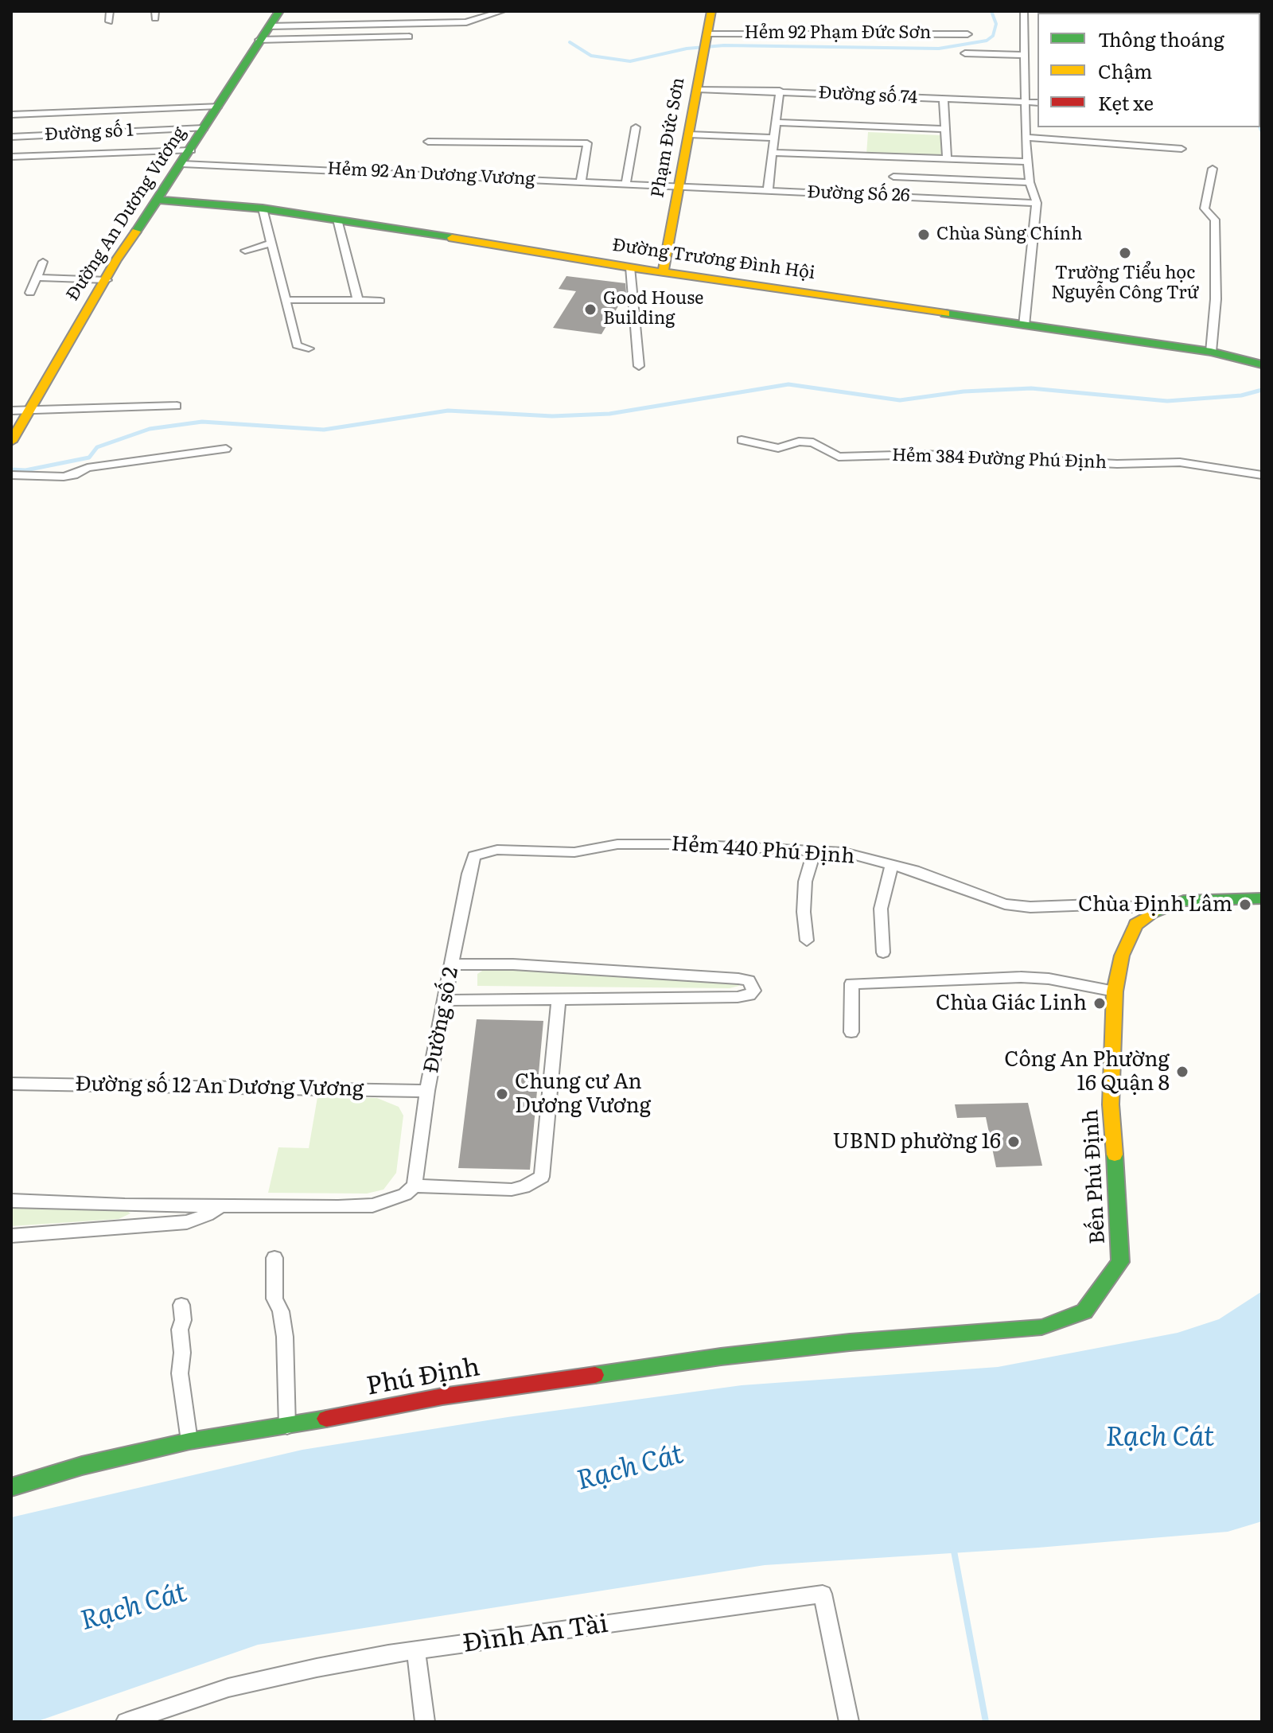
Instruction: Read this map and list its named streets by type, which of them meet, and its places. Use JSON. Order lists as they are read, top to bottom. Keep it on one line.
{"streets":{"street":["Hẻm 92 Phạm Đức Sơn","Đường số 74","Đường số 1","Phạm Đức Sơn","Hẻm 92 An Dương Vương","Đường Số 26","Đường An Dương Vương","Đường Trương Đình Hội","Hẻm 384 Đường Phú Định","Hẻm 440 Phú Định","Đường số 2","Đường số 12 An Dương Vương","Bến Phú Định","Phú Định","Đình An Tài"]},"crossings":[["Hẻm 92 Phạm Đức Sơn","Phạm Đức Sơn"],["Đường số 74","Phạm Đức Sơn"],["Đường số 1","Đường An Dương Vương"],["Phạm Đức Sơn","Hẻm 92 An Dương Vương"],["Phạm Đức Sơn","Đường Số 26"],["Phạm Đức Sơn","Đường Trương Đình Hội"],["Hẻm 92 An Dương Vương","Đường Số 26"],["Hẻm 92 An Dương Vương","Đường An Dương Vương"],["Đường An Dương Vương","Đường Trương Đình Hội"],["Hẻm 440 Phú Định","Đường số 2"],["Hẻm 440 Phú Định","Bến Phú Định"],["Đường số 2","Đường số 12 An Dương Vương"],["Bến Phú Định","Phú Định"]],"water":["Rạch Cát"],"places":["Chùa Sùng Chính","Trường Tiểu học Nguyễn Công Trứ","Good House Building","Chùa Định Lâm","Chùa Giác Linh","Công An Phường 16 Quận 8","Chung cư An Dương Vương","UBND phường 16"],"legend":["Thông thoáng","Chậm","Kẹt xe"]}
